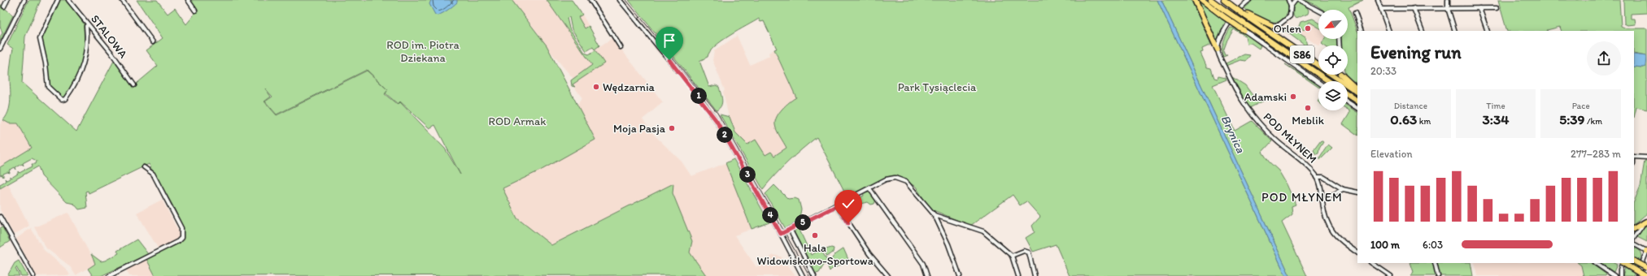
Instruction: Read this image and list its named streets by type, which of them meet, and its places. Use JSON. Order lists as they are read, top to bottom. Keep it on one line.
{"streets":{"highway":["S86"],"street":["STALOWA","POD MŁYNEM"]},"districts":["POD MŁYNEM"],"water":["Brynica"],"parks":["ROD im. Piotra Dziekana","Park Tysiąclecia","ROD Armak"],"places":["Orlen","Wędzarnia","Adamski","Meblik","Moja Pasja","Hala Widowiskowo-Sportowa"],"north":"bottom left","page":{"heading":["Evening run","20:33"],"stats":[["Distance","0.63 km"],["Time","3:34"],["Pace","5:39 /km"]],"pins":["1","2","3","4","5"],"chart":["Elevation","277–283 m"],"list":[{"name":"100 m","note":"6:03"}]}}
